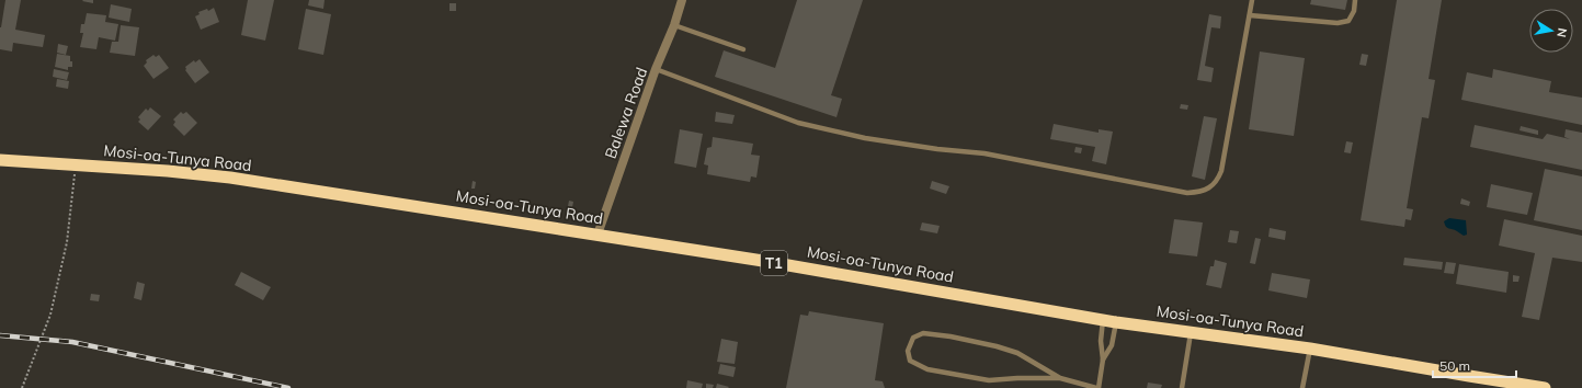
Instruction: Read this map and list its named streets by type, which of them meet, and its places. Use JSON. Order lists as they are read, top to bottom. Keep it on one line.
{"streets":{"highway":["Mosi-oa-Tunya Road","T1"],"street":["Balewa Road"]},"crossings":[["Balewa Road","Mosi-oa-Tunya Road"]],"scale_bar":"50 m","north":"right"}
